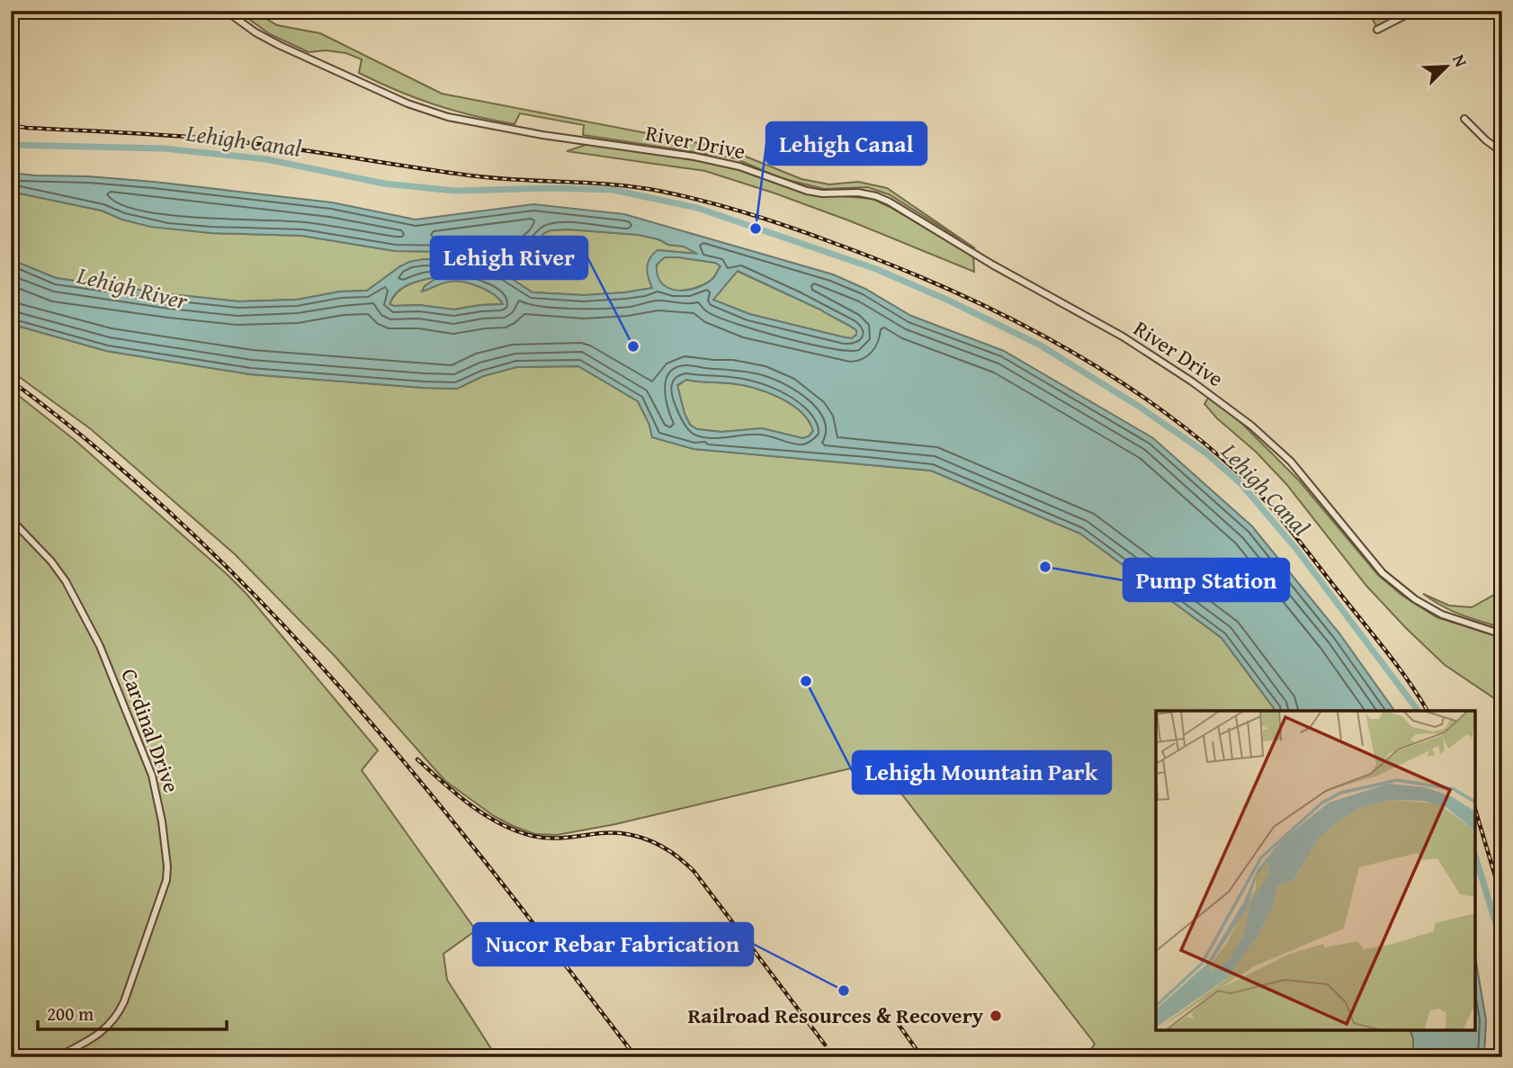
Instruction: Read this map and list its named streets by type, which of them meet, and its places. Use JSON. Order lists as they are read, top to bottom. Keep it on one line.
{"streets":{"street":["River Drive","Cardinal Drive"]},"water":["Lehigh Canal","Lehigh River"],"places":["Lehigh Canal","Lehigh River","Pump Station","Lehigh Mountain Park","Nucor Rebar Fabrication","Railroad Resources & Recovery"],"scale_bar":"200 m","north":"top right"}
